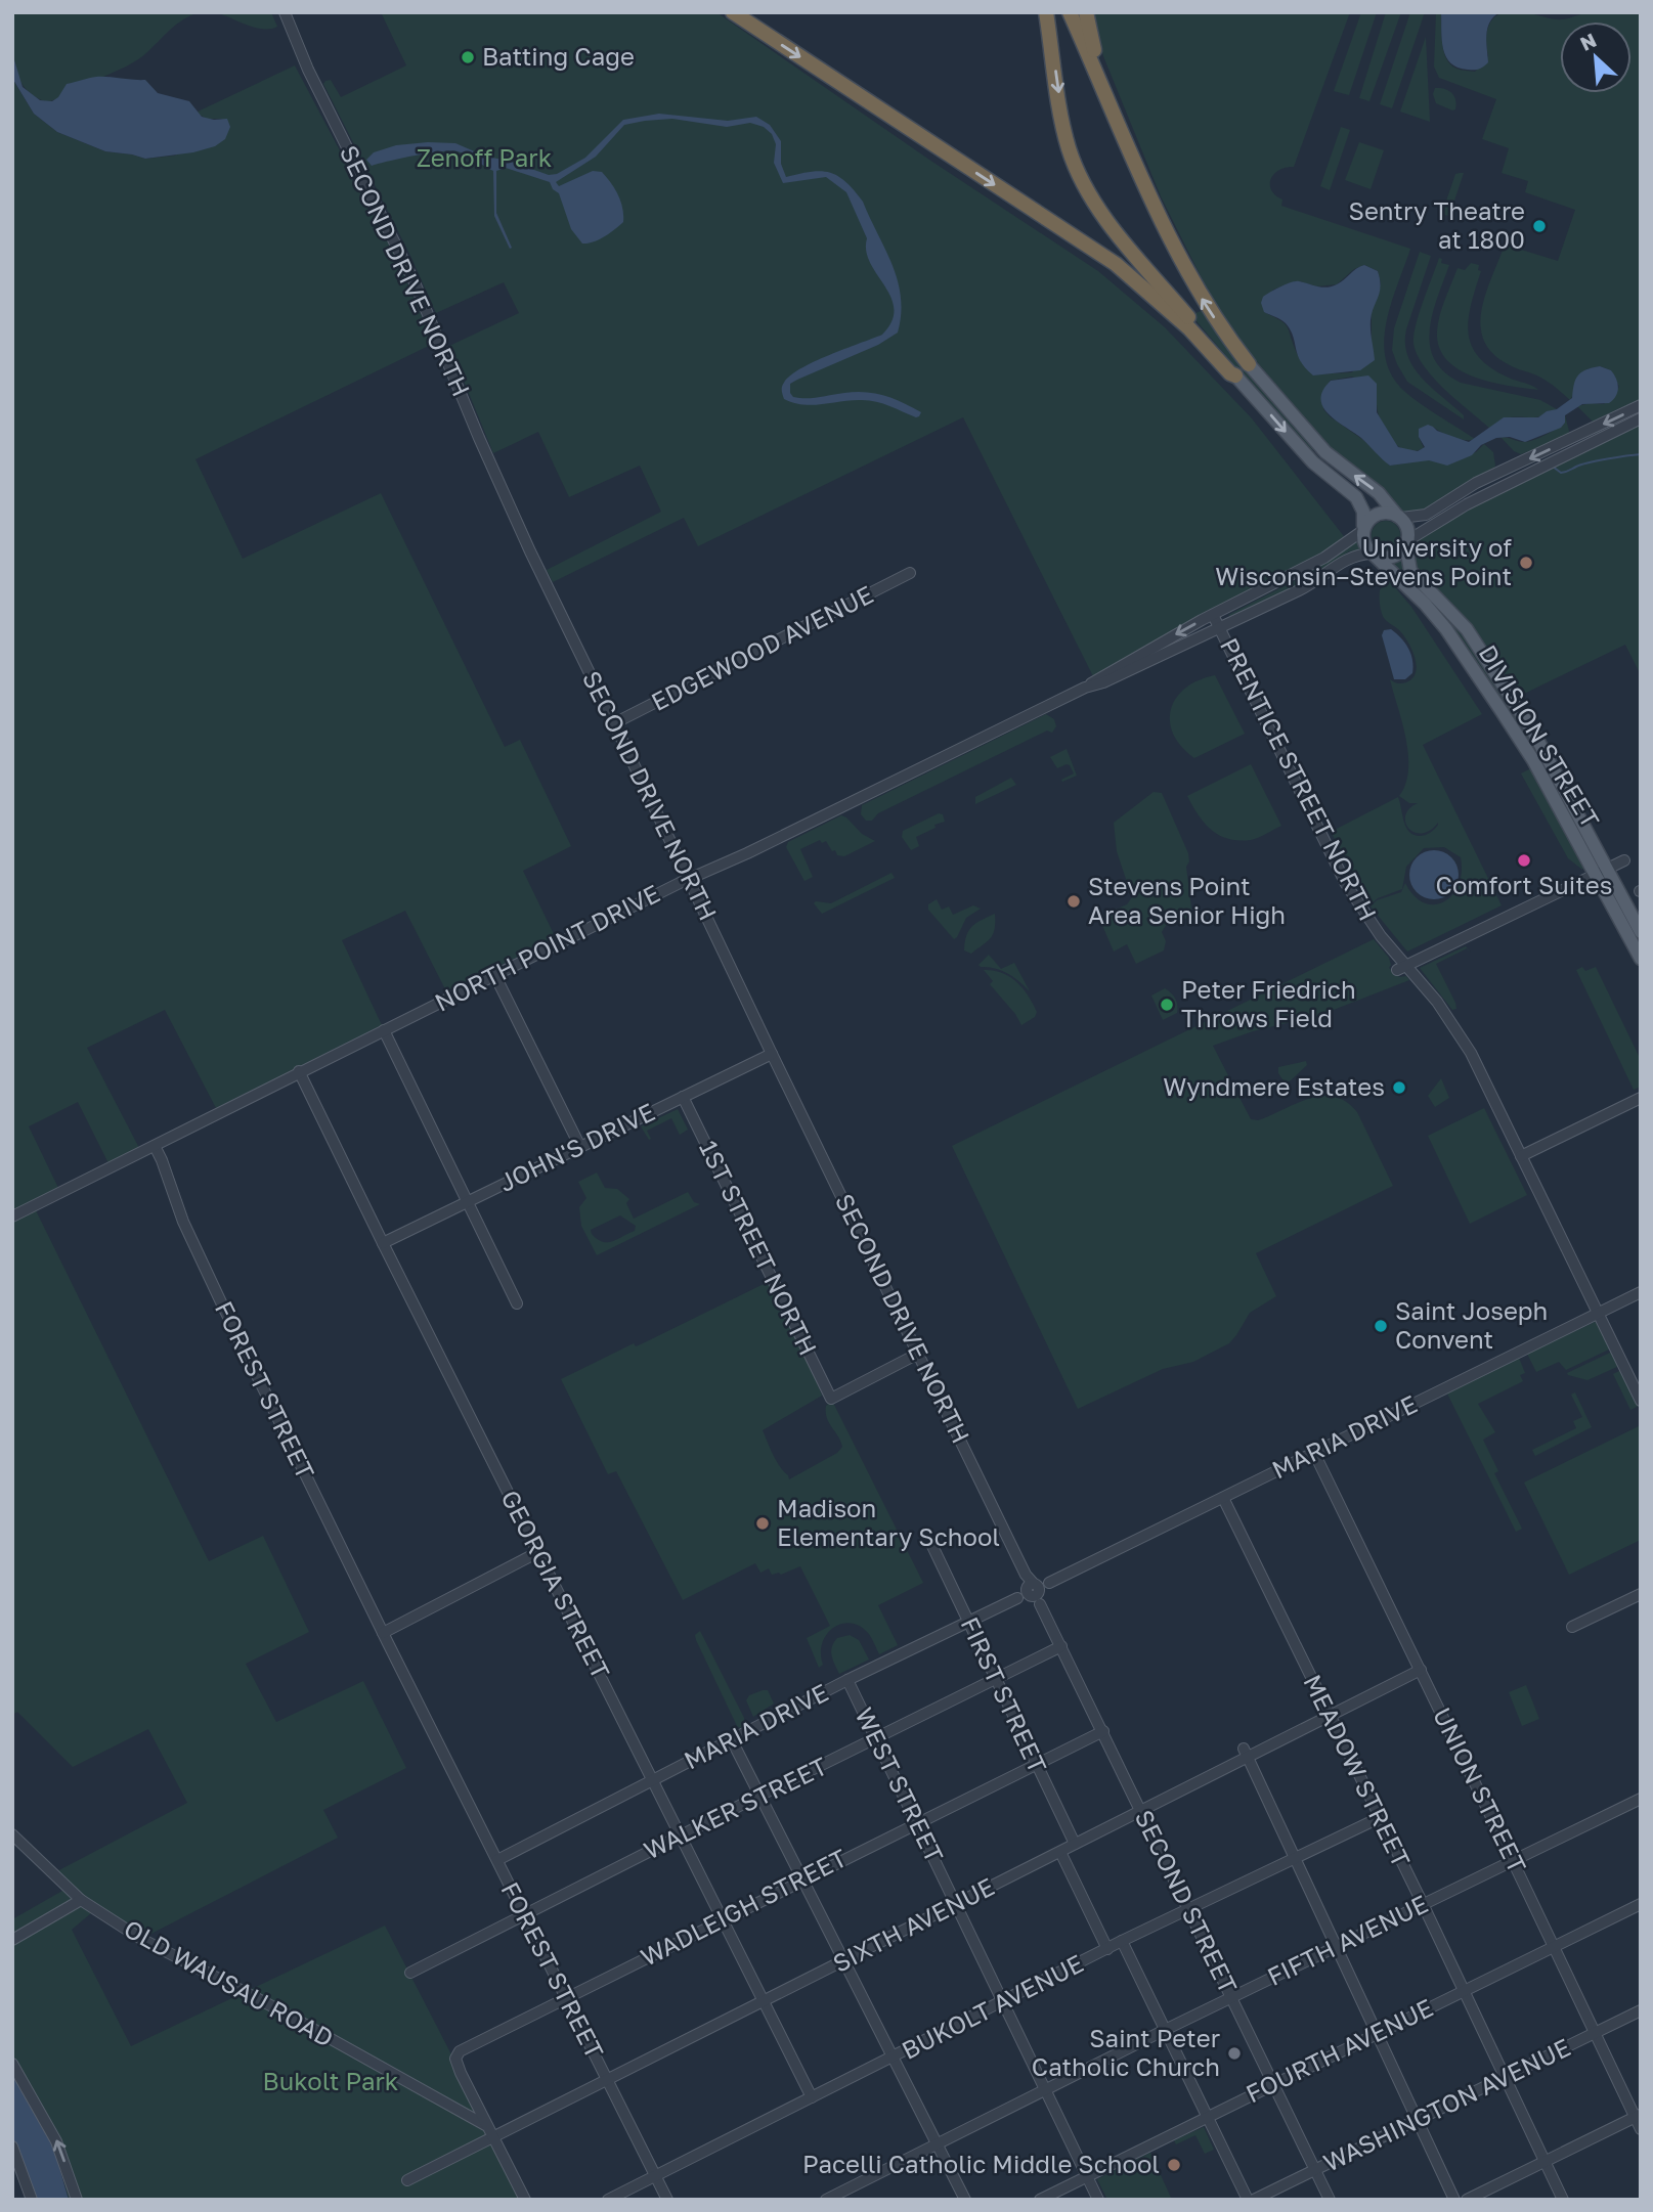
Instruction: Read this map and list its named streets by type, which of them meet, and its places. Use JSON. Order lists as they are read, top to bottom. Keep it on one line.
{"streets":{"main road":["DIVISION STREET"],"street":["SECOND DRIVE NORTH","EDGEWOOD AVENUE","PRENTICE STREET NORTH","NORTH POINT DRIVE","JOHN'S DRIVE","1ST STREET NORTH","FOREST STREET","MARIA DRIVE","GEORGIA STREET","FIRST STREET","MEADOW STREET","WEST STREET","UNION STREET","WALKER STREET","SECOND STREET","WADLEIGH STREET","SIXTH AVENUE","FIFTH AVENUE","OLD WAUSAU ROAD","BUKOLT AVENUE","FOURTH AVENUE","WASHINGTON AVENUE"]},"crossings":[["SECOND DRIVE NORTH","EDGEWOOD AVENUE"],["SECOND DRIVE NORTH","NORTH POINT DRIVE"],["SECOND DRIVE NORTH","JOHN'S DRIVE"],["SECOND DRIVE NORTH","1ST STREET NORTH"],["SECOND DRIVE NORTH","MARIA DRIVE"],["SECOND DRIVE NORTH","SECOND STREET"],["DIVISION STREET","NORTH POINT DRIVE"],["PRENTICE STREET NORTH","NORTH POINT DRIVE"],["PRENTICE STREET NORTH","MARIA DRIVE"],["NORTH POINT DRIVE","FOREST STREET"],["NORTH POINT DRIVE","GEORGIA STREET"],["JOHN'S DRIVE","1ST STREET NORTH"],["JOHN'S DRIVE","GEORGIA STREET"],["FOREST STREET","MARIA DRIVE"],["FOREST STREET","WALKER STREET"],["FOREST STREET","WADLEIGH STREET"],["FOREST STREET","SIXTH AVENUE"],["FOREST STREET","BUKOLT AVENUE"],["MARIA DRIVE","GEORGIA STREET"],["MARIA DRIVE","FIRST STREET"],["MARIA DRIVE","MEADOW STREET"],["MARIA DRIVE","WEST STREET"],["MARIA DRIVE","UNION STREET"],["MARIA DRIVE","SECOND STREET"],["GEORGIA STREET","WALKER STREET"],["GEORGIA STREET","WADLEIGH STREET"],["GEORGIA STREET","SIXTH AVENUE"],["GEORGIA STREET","BUKOLT AVENUE"],["FIRST STREET","WALKER STREET"],["FIRST STREET","WADLEIGH STREET"],["FIRST STREET","SIXTH AVENUE"],["MEADOW STREET","SIXTH AVENUE"],["MEADOW STREET","FIFTH AVENUE"],["MEADOW STREET","BUKOLT AVENUE"],["MEADOW STREET","FOURTH AVENUE"],["MEADOW STREET","WASHINGTON AVENUE"],["WEST STREET","WALKER STREET"],["WEST STREET","WADLEIGH STREET"],["WEST STREET","SIXTH AVENUE"],["WEST STREET","FIFTH AVENUE"],["WEST STREET","BUKOLT AVENUE"],["WEST STREET","FOURTH AVENUE"],["UNION STREET","SIXTH AVENUE"],["UNION STREET","FIFTH AVENUE"],["UNION STREET","FOURTH AVENUE"],["UNION STREET","WASHINGTON AVENUE"],["WALKER STREET","SECOND STREET"],["SECOND STREET","WADLEIGH STREET"],["SECOND STREET","SIXTH AVENUE"],["SECOND STREET","FIFTH AVENUE"],["SECOND STREET","BUKOLT AVENUE"],["SECOND STREET","FOURTH AVENUE"],["SECOND STREET","WASHINGTON AVENUE"],["WADLEIGH STREET","OLD WAUSAU ROAD"]],"parks":["Zenoff Park","Bukolt Park"],"places":["Batting Cage","Sentry Theatre at 1800","University of Wisconsin–Stevens Point","Comfort Suites","Stevens Point Area Senior High","Peter Friedrich Throws Field","Wyndmere Estates","Saint Joseph Convent","Madison Elementary School","Saint Peter Catholic Church","Pacelli Catholic Middle School"],"north":"top left"}
